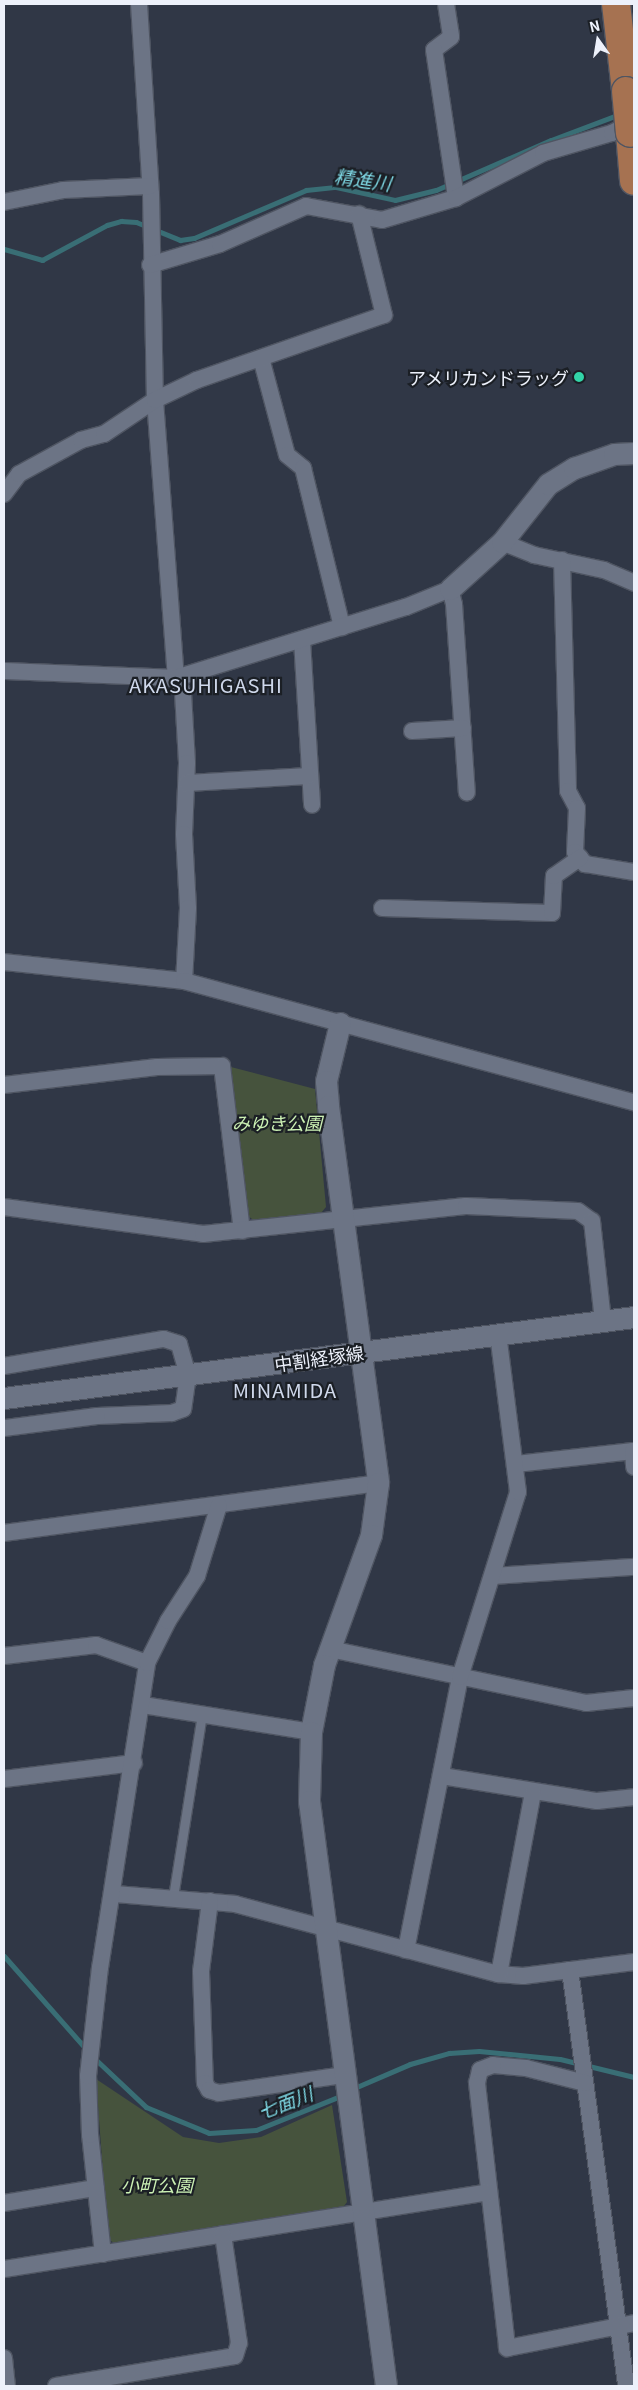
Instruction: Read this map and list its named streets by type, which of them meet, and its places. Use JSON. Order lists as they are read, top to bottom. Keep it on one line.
{"streets":{"street":["中割経塚線"]},"districts":["AKASUHIGASHI","MINAMIDA"],"water":["精進川","七面川"],"parks":["みゆき公園","小町公園"],"places":["アメリカンドラッグ"],"north":"top"}
